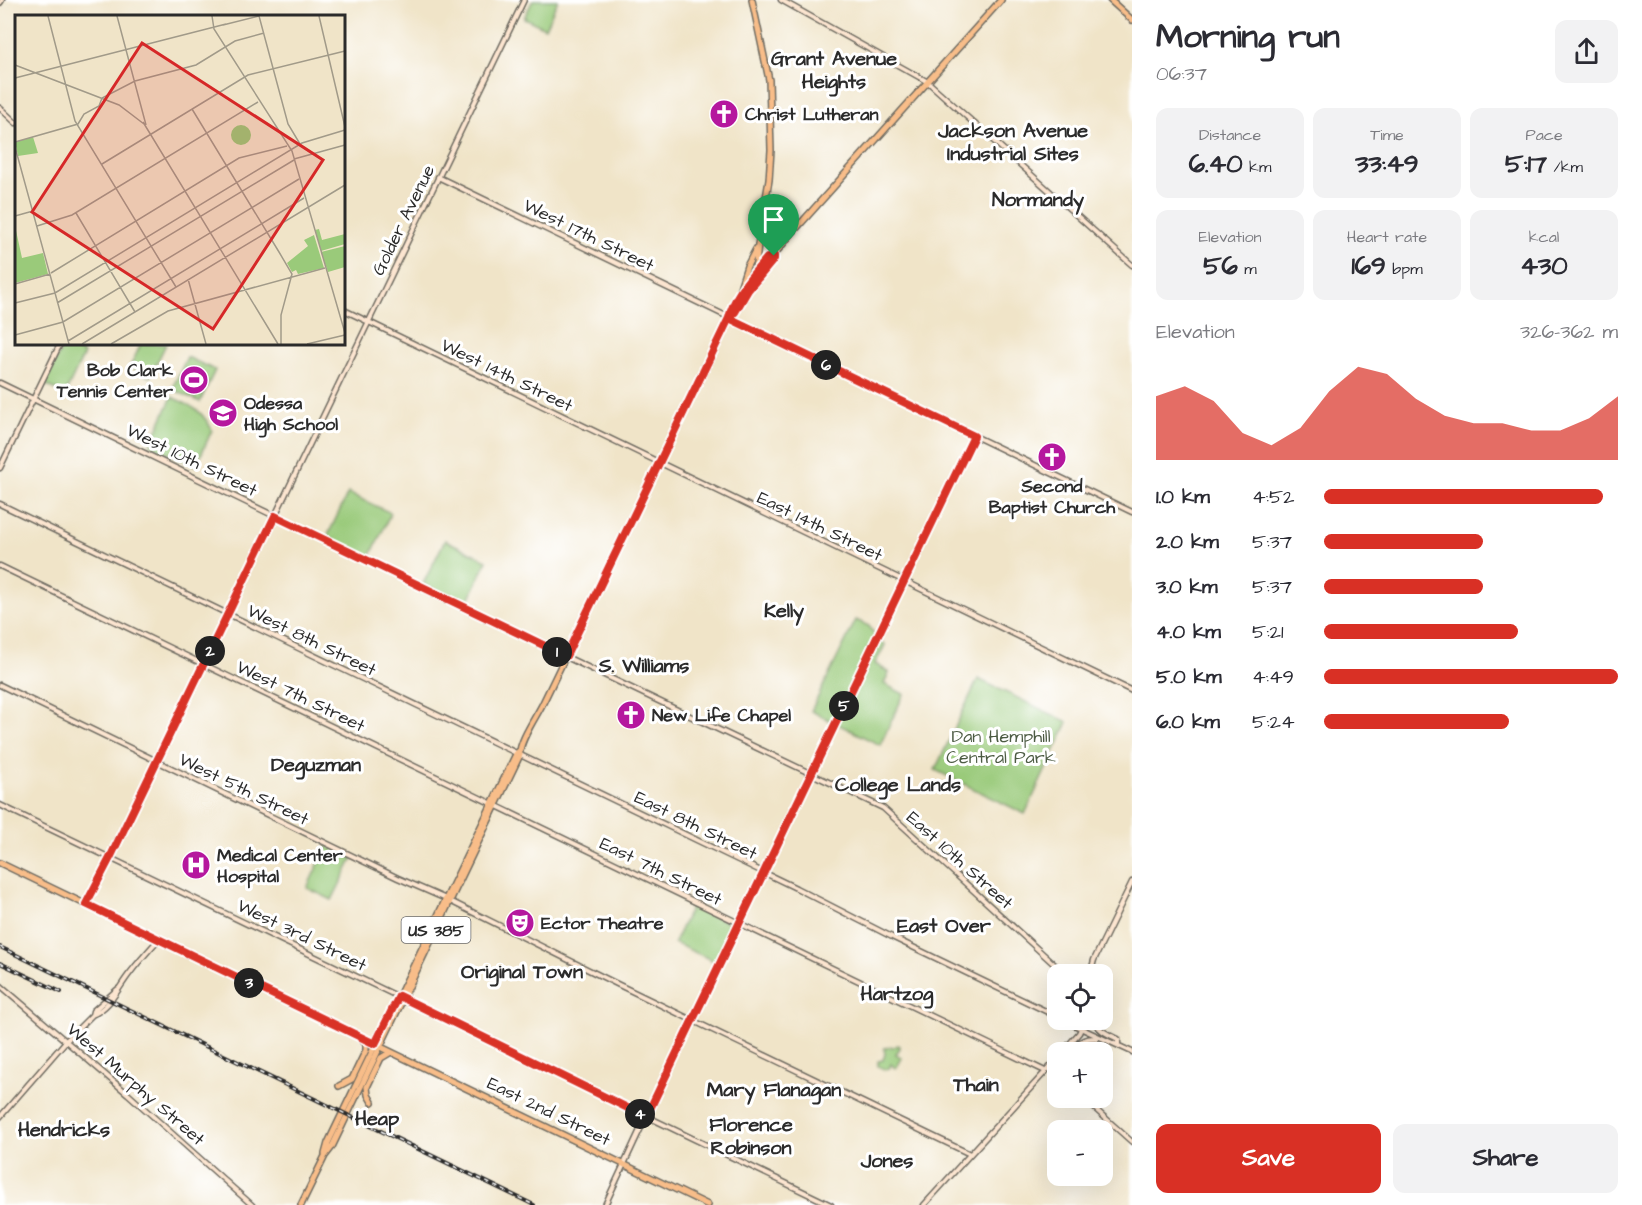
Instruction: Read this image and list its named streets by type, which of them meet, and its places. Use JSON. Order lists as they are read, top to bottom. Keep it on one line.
{"streets":{"main road":["US 385","East 2nd Street"],"street":["Golder Avenue","West 17th Street","West 14th Street","West 10th Street","East 14th Street","West 8th Street","West 7th Street","West 5th Street","East 8th Street","East 10th Street","East 7th Street","West 3rd Street","West Murphy Street"]},"crossings":[["Golder Avenue","West 17th Street"],["Golder Avenue","West 14th Street"],["Golder Avenue","West 10th Street"],["Golder Avenue","West 8th Street"],["Golder Avenue","West 7th Street"],["Golder Avenue","West 5th Street"],["Golder Avenue","West 3rd Street"],["Golder Avenue","East 2nd Street"],["West 17th Street","US 385"],["West 14th Street","East 14th Street"],["West 14th Street","US 385"],["West 10th Street","East 10th Street"],["West 10th Street","US 385"],["East 14th Street","US 385"],["West 8th Street","East 8th Street"],["West 8th Street","US 385"],["West 7th Street","East 7th Street"],["West 7th Street","US 385"],["West 5th Street","US 385"],["East 8th Street","US 385"],["East 10th Street","US 385"],["East 7th Street","US 385"],["US 385","West 3rd Street"],["US 385","East 2nd Street"]],"districts":["Grant Avenue Heights","Jackson Avenue Industrial Sites","Normandy","Kelly","S. Williams","Deguzman","College Lands","East Over","Original Town","Hartzog","Thain","Mary Flanagan","Heap","Florence Robinson","Hendricks","Jones"],"parks":["Dan Hemphill Central Park"],"places":{"church":["Christ Lutheran","Second Baptist Church","New Life Chapel"],"sports":["Bob Clark Tennis Center"],"school or university":["Odessa High School"],"hospital":["Medical Center Hospital"],"theatre":["Ector Theatre"]},"page":{"heading":["Morning run","06:37"],"stats":[["Distance","6.40 km"],["Time","33:49"],["Pace","5:17 /km"],["Elevation","56 m"],["Heart rate","169 bpm"],["kcal","430"]],"chart":["Elevation","326–362 m"],"pins":["6","2","1","5","3","4"],"list":[{"name":"1.0 km","note":"4:52"},{"name":"2.0 km","note":"5:37"},{"name":"3.0 km","note":"5:37"},{"name":"4.0 km","note":"5:21"},{"name":"5.0 km","note":"4:49"},{"name":"6.0 km","note":"5:24"}],"map_buttons":["+","−"],"buttons":["Save","Share"]}}
